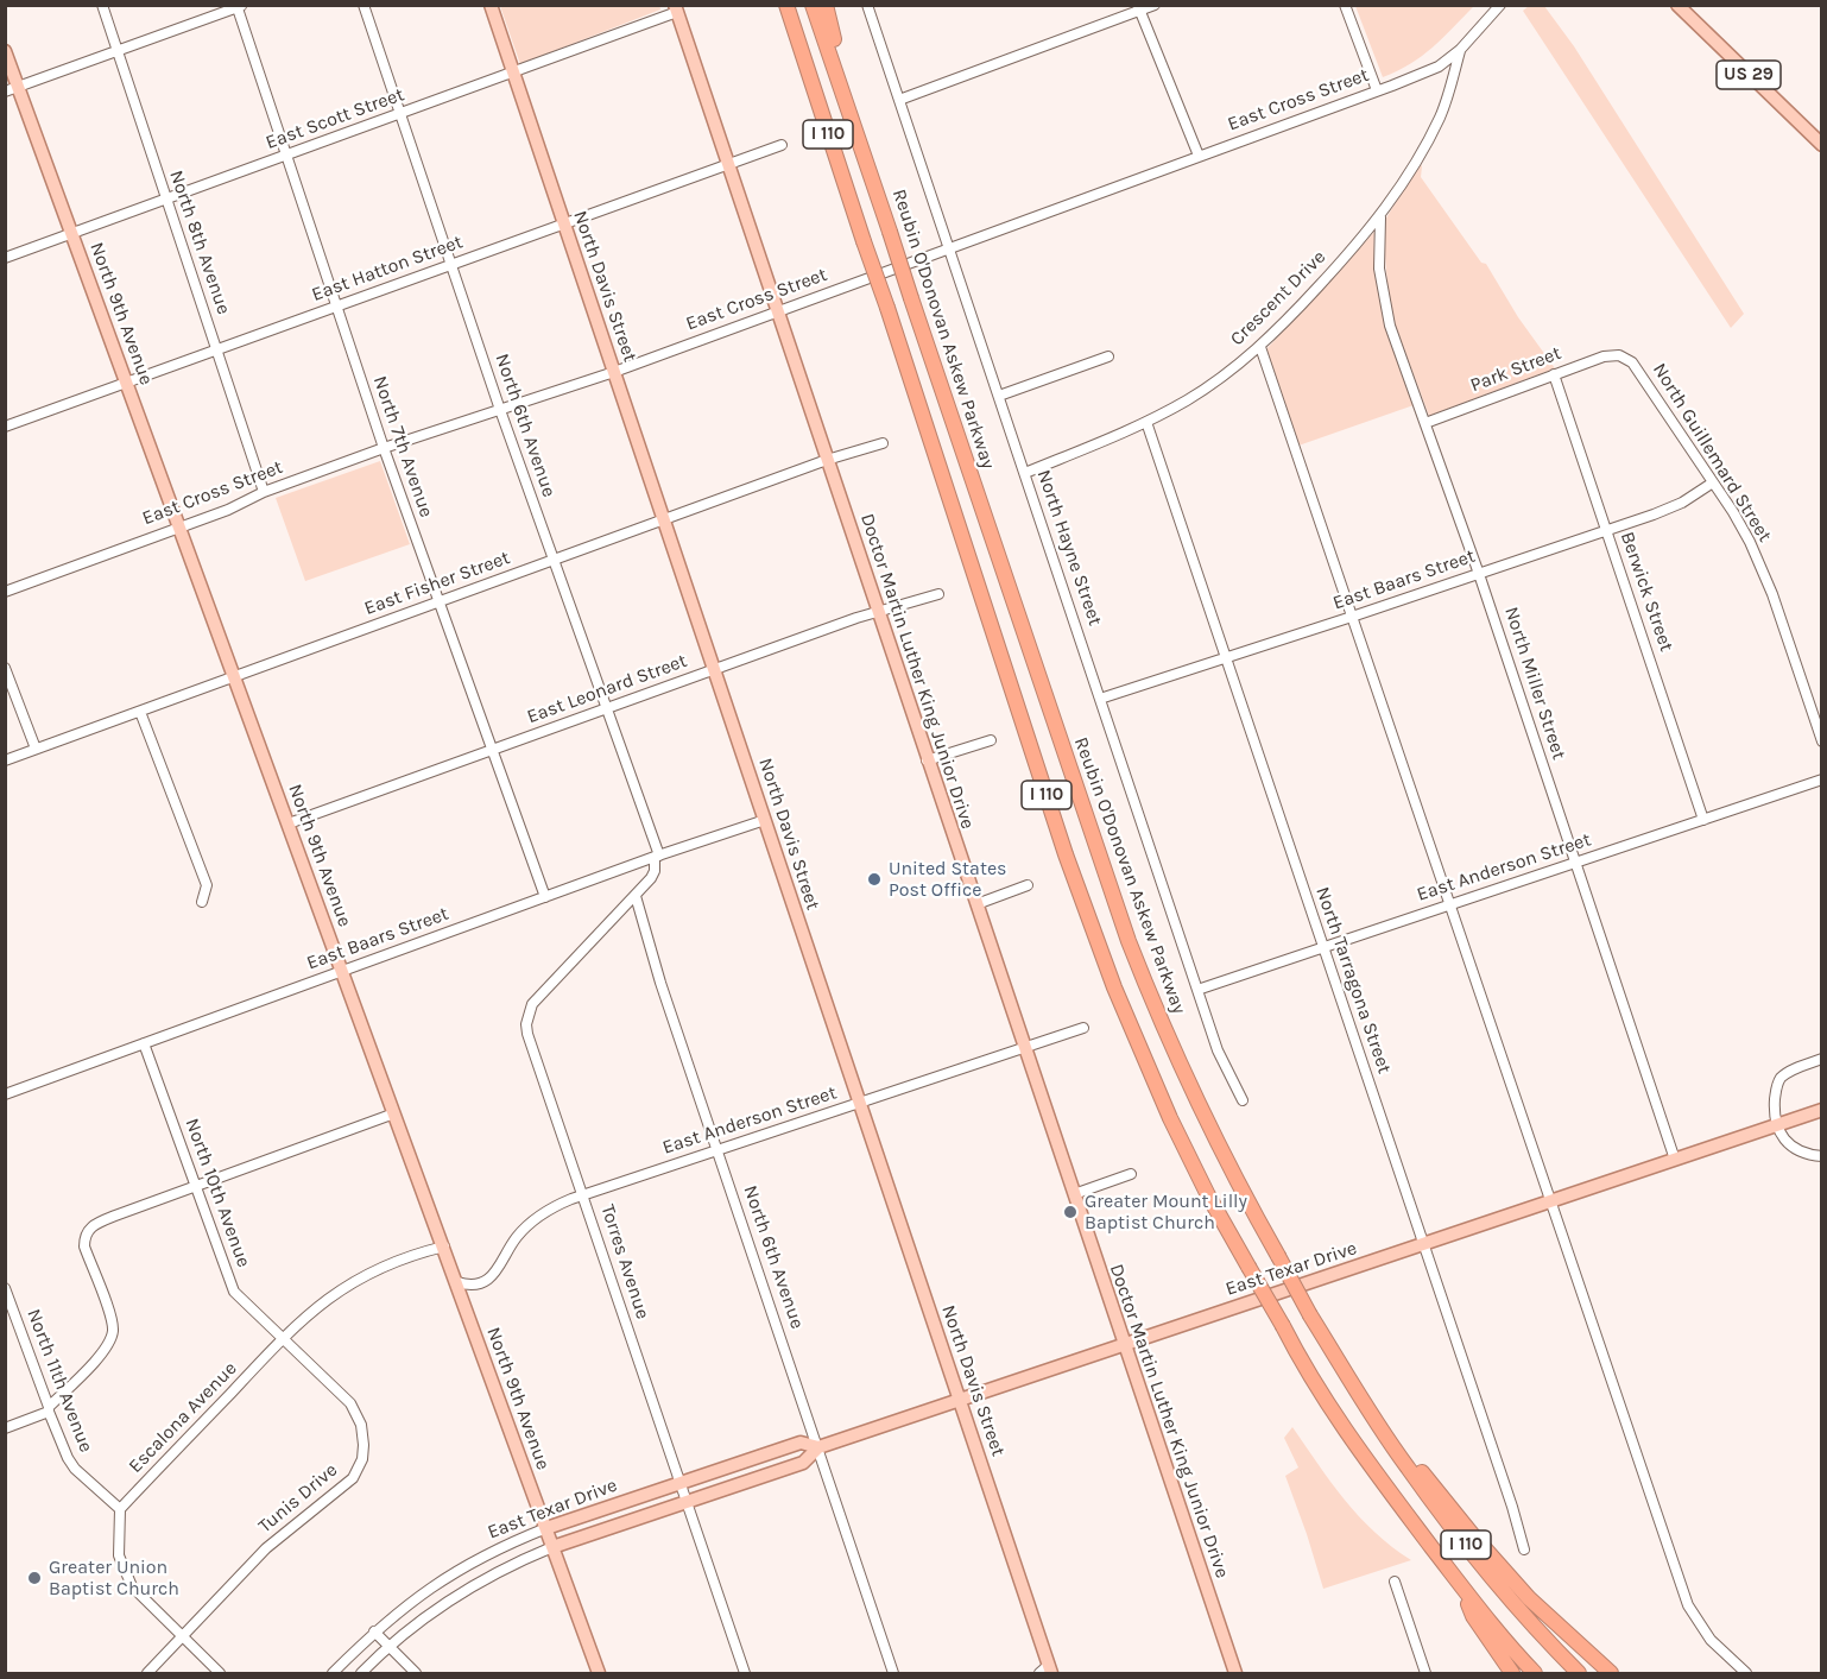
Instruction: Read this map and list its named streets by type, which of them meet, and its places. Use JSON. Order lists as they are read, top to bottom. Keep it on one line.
{"streets":{"highway":["I 110","Reubin O'Donovan Askew Parkway"],"main road":["US 29","North Davis Street","North 9th Avenue","Doctor Martin Luther King Junior Drive","East Texar Drive"],"street":["East Cross Street","East Scott Street","North 8th Avenue","East Hatton Street","Crescent Drive","Park Street","North 6th Avenue","North 7th Avenue","North Guillemard Street","North Hayne Street","East Baars Street","East Fisher Street","Berwick Street","North Miller Street","East Leonard Street","East Anderson Street","North Tarragona Street","North 10th Avenue","Torres Avenue","North 11th Avenue","Escalona Avenue","Tunis Drive"]},"crossings":[["East Cross Street","North 8th Avenue"],["East Cross Street","North Davis Street"],["East Cross Street","Crescent Drive"],["East Cross Street","North 9th Avenue"],["East Cross Street","North 6th Avenue"],["East Cross Street","North 7th Avenue"],["East Cross Street","North Hayne Street"],["East Cross Street","Doctor Martin Luther King Junior Drive"],["East Scott Street","North 8th Avenue"],["East Scott Street","North Davis Street"],["East Scott Street","North 9th Avenue"],["East Scott Street","North 6th Avenue"],["East Scott Street","North 7th Avenue"],["East Scott Street","Doctor Martin Luther King Junior Drive"],["North 8th Avenue","East Hatton Street"],["East Hatton Street","North Davis Street"],["East Hatton Street","North 9th Avenue"],["East Hatton Street","North 6th Avenue"],["East Hatton Street","North 7th Avenue"],["East Hatton Street","Doctor Martin Luther King Junior Drive"],["North Davis Street","East Baars Street"],["North Davis Street","East Fisher Street"],["North Davis Street","East Leonard Street"],["North Davis Street","East Anderson Street"],["North Davis Street","East Texar Drive"],["Crescent Drive","North Hayne Street"],["Crescent Drive","North Miller Street"],["Crescent Drive","North Tarragona Street"],["North 9th Avenue","East Baars Street"],["North 9th Avenue","East Fisher Street"],["North 9th Avenue","East Leonard Street"],["North 9th Avenue","East Anderson Street"],["North 9th Avenue","East Texar Drive"],["North 9th Avenue","Escalona Avenue"],["Park Street","North Guillemard Street"],["Park Street","Berwick Street"],["Park Street","North Miller Street"],["North 6th Avenue","East Baars Street"],["North 6th Avenue","East Fisher Street"],["North 6th Avenue","East Leonard Street"],["North 6th Avenue","East Anderson Street"],["North 6th Avenue","Torres Avenue"],["North 6th Avenue","East Texar Drive"],["North 7th Avenue","East Baars Street"],["North 7th Avenue","East Fisher Street"],["North 7th Avenue","East Leonard Street"],["North Guillemard Street","East Baars Street"],["North Hayne Street","East Baars Street"],["North Hayne Street","East Anderson Street"],["East Baars Street","Berwick Street"],["East Baars Street","North Miller Street"],["East Baars Street","North Tarragona Street"],["East Baars Street","North 10th Avenue"],["East Fisher Street","Doctor Martin Luther King Junior Drive"],["Berwick Street","East Anderson Street"],["Doctor Martin Luther King Junior Drive","East Leonard Street"],["Doctor Martin Luther King Junior Drive","East Anderson Street"],["Doctor Martin Luther King Junior Drive","East Texar Drive"],["North Miller Street","East Anderson Street"],["North Miller Street","East Texar Drive"],["East Anderson Street","North Tarragona Street"],["East Anderson Street","Torres Avenue"],["North Tarragona Street","East Texar Drive"],["North 10th Avenue","Escalona Avenue"],["North 10th Avenue","Tunis Drive"],["Torres Avenue","East Texar Drive"],["North 11th Avenue","Escalona Avenue"],["Escalona Avenue","Tunis Drive"]],"places":["United States Post Office","Greater Mount Lilly Baptist Church","Greater Union Baptist Church"]}
